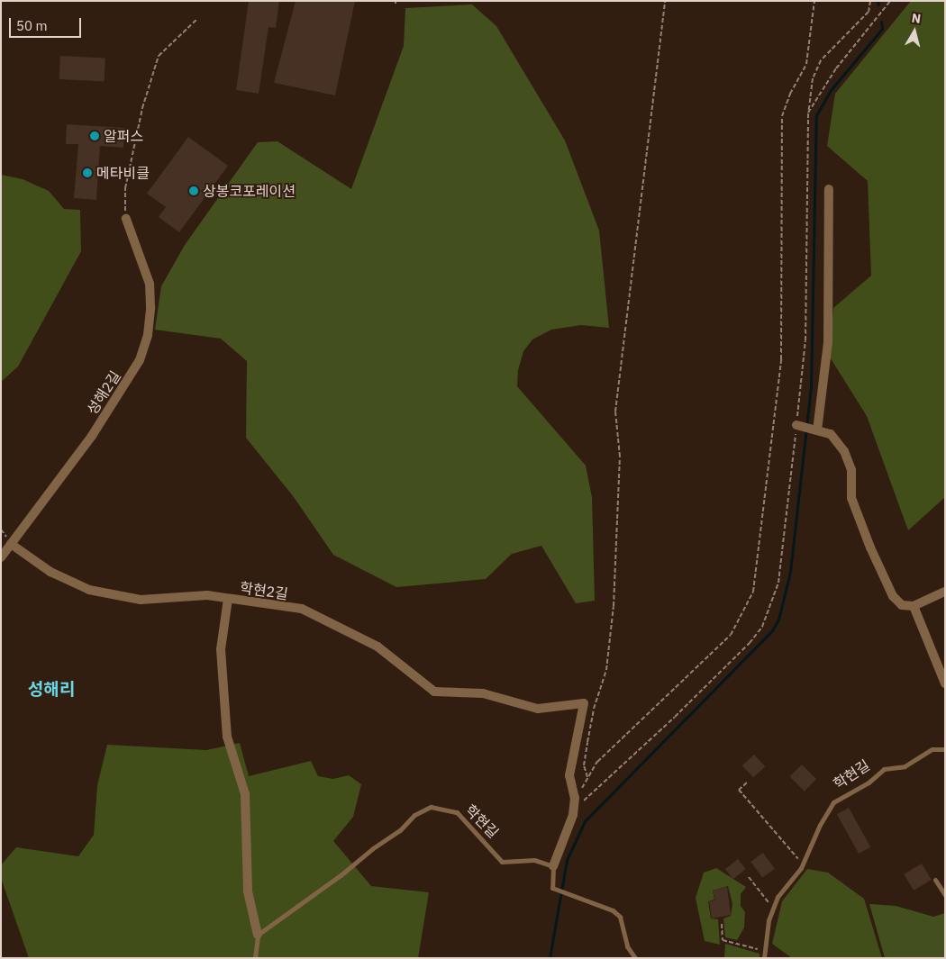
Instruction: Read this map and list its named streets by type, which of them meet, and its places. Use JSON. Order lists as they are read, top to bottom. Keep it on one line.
{"streets":{"street":["성해2길","학현2길"],"lane":["학현길"]},"crossings":[["학현2길","학현길"]],"districts":["성해리"],"places":["알퍼스","메타비클","상봉코포레이션"],"scale_bar":"50 m","north":"top"}
